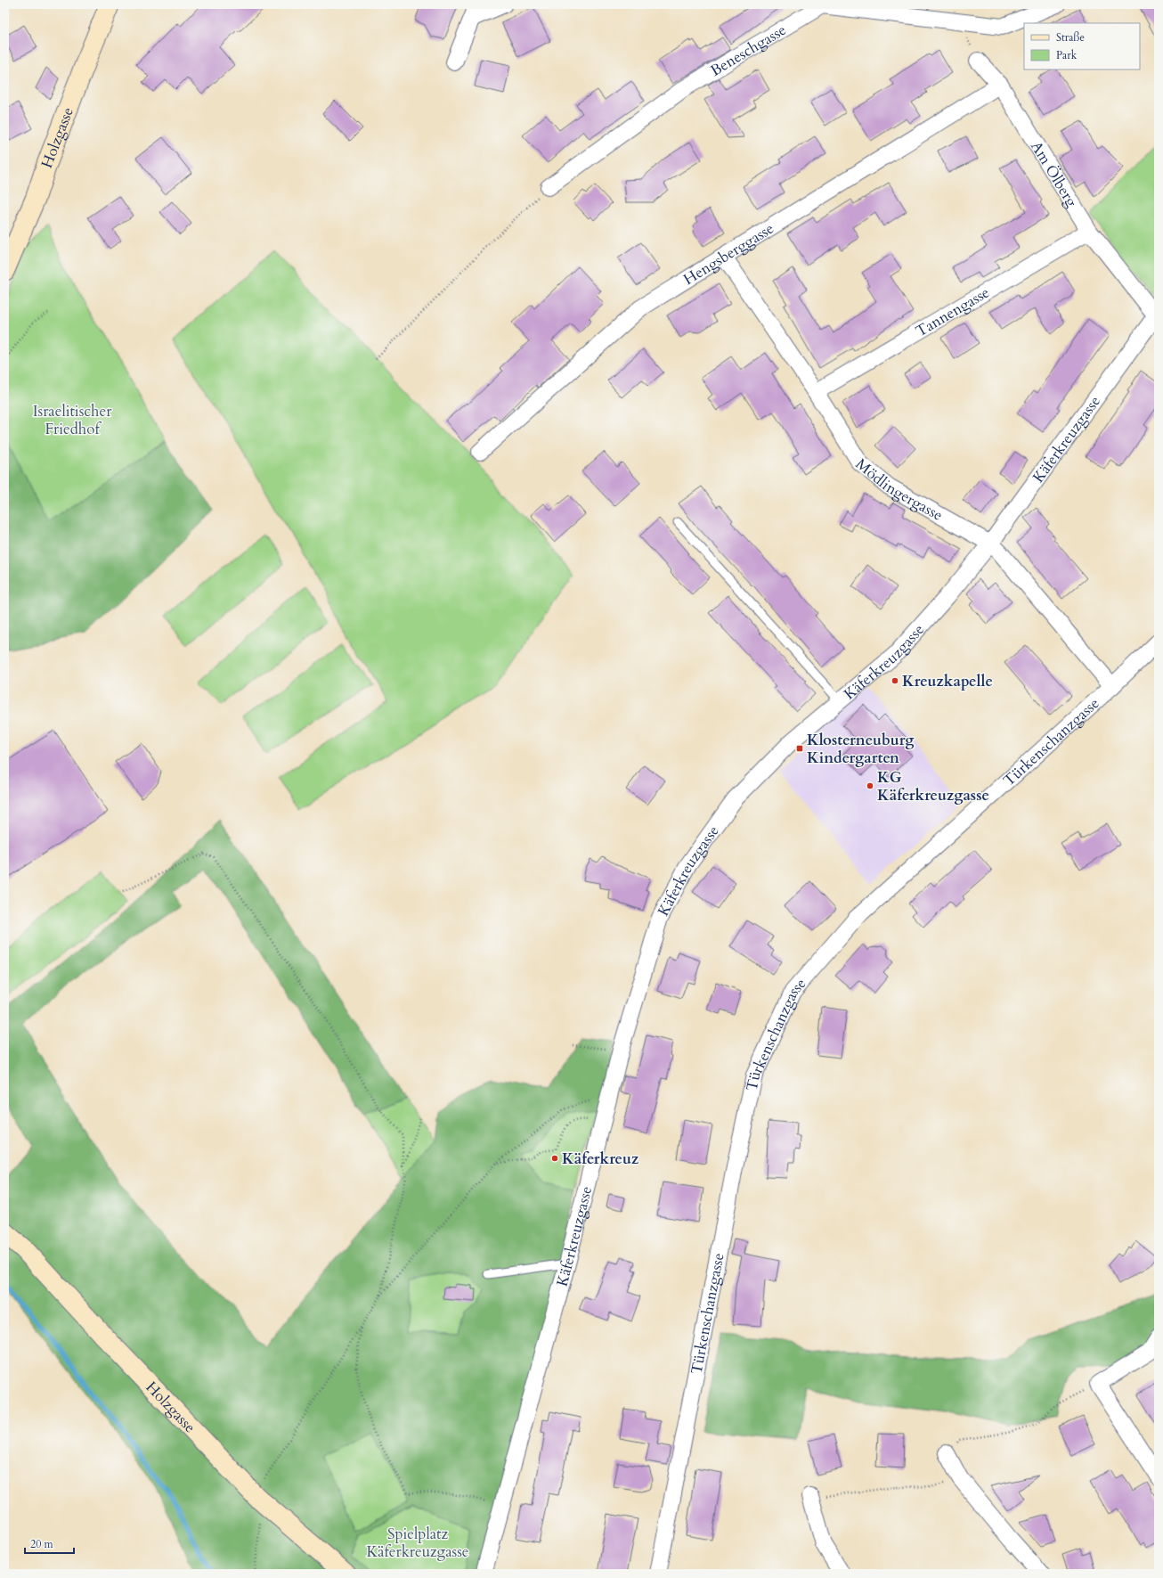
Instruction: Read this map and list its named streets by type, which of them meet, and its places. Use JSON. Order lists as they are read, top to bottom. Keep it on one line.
{"streets":{"street":["Beneschgasse","Holzgasse","Am Ölberg","Hengsberggasse","Tannengasse","Käferkreuzgasse","Mödlingergasse","Türkenschanzgasse"]},"crossings":[["Am Ölberg","Hengsberggasse"],["Am Ölberg","Tannengasse"],["Am Ölberg","Käferkreuzgasse"],["Hengsberggasse","Mödlingergasse"],["Tannengasse","Mödlingergasse"],["Käferkreuzgasse","Mödlingergasse"],["Mödlingergasse","Türkenschanzgasse"]],"parks":["Israelitischer Friedhof","Spielplatz Käferkreuzgasse"],"places":{"other":["Kreuzkapelle","KG Käferkreuzgasse","Käferkreuz"],"transit":["Klosterneuburg Kindergarten"]},"legend":["Straße","Park"],"scale_bar":"20 m"}
